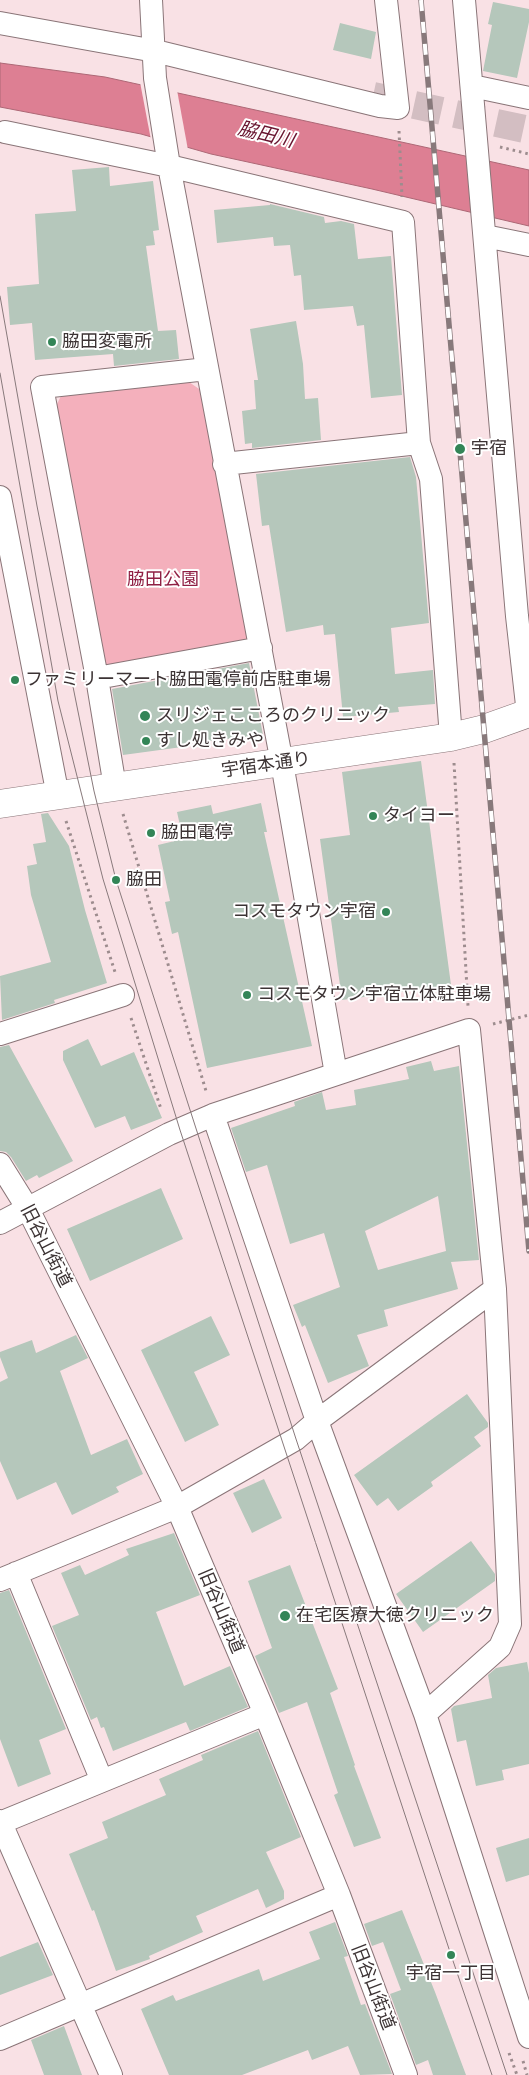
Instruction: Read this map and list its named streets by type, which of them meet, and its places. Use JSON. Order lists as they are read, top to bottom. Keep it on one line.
{"streets":{"street":["宇宿本通り","旧谷山街道"]},"water":["脇田川"],"parks":["脇田公園"],"places":["脇田変電所","宇宿","ファミリーマート脇田電停前店駐車場","スリジェこころのクリニック","すし処きみや","タイヨー","脇田電停","脇田","コスモタウン宇宿","コスモタウン宇宿立体駐車場","在宅医療大徳クリニック","宇宿一丁目"]}
